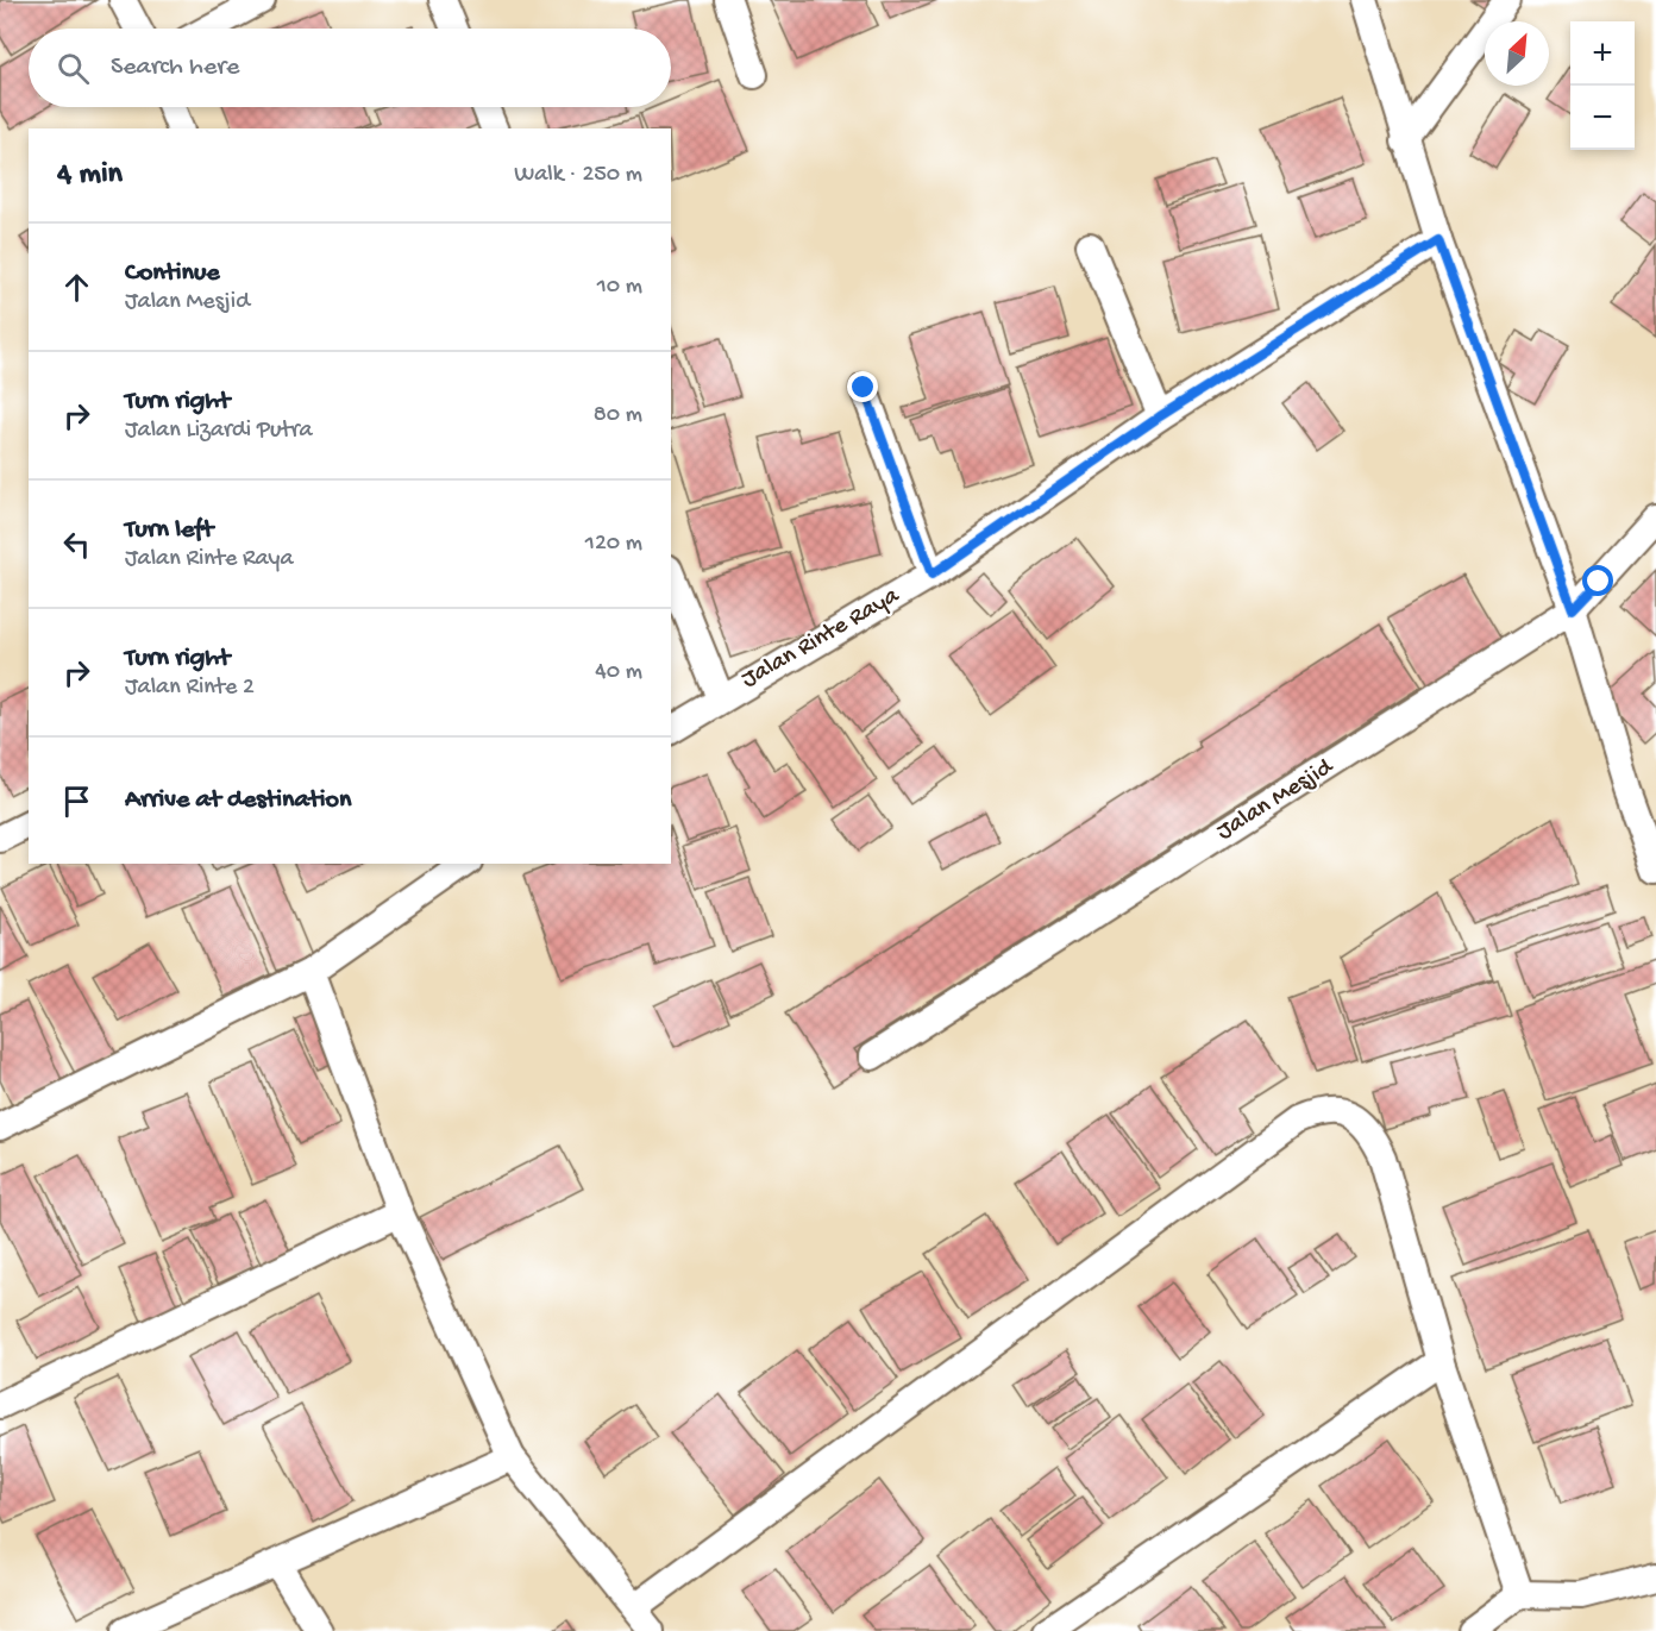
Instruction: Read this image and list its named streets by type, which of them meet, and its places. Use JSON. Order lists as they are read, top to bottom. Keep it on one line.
{"streets":{"street":["Jalan Rinte Raya","Jalan Mesjid"]},"north":"top right","page":{"map_buttons":["+","−"],"search":"Search here","heading":["4 min","Walk · 250 m"],"list":[["Continue","Jalan Mesjid","10 m"],["Turn right","Jalan Lizardi Putra","80 m"],["Turn left","Jalan Rinte Raya","120 m"],["Turn right","Jalan Rinte 2","40 m"],"Arrive at destination"]}}
